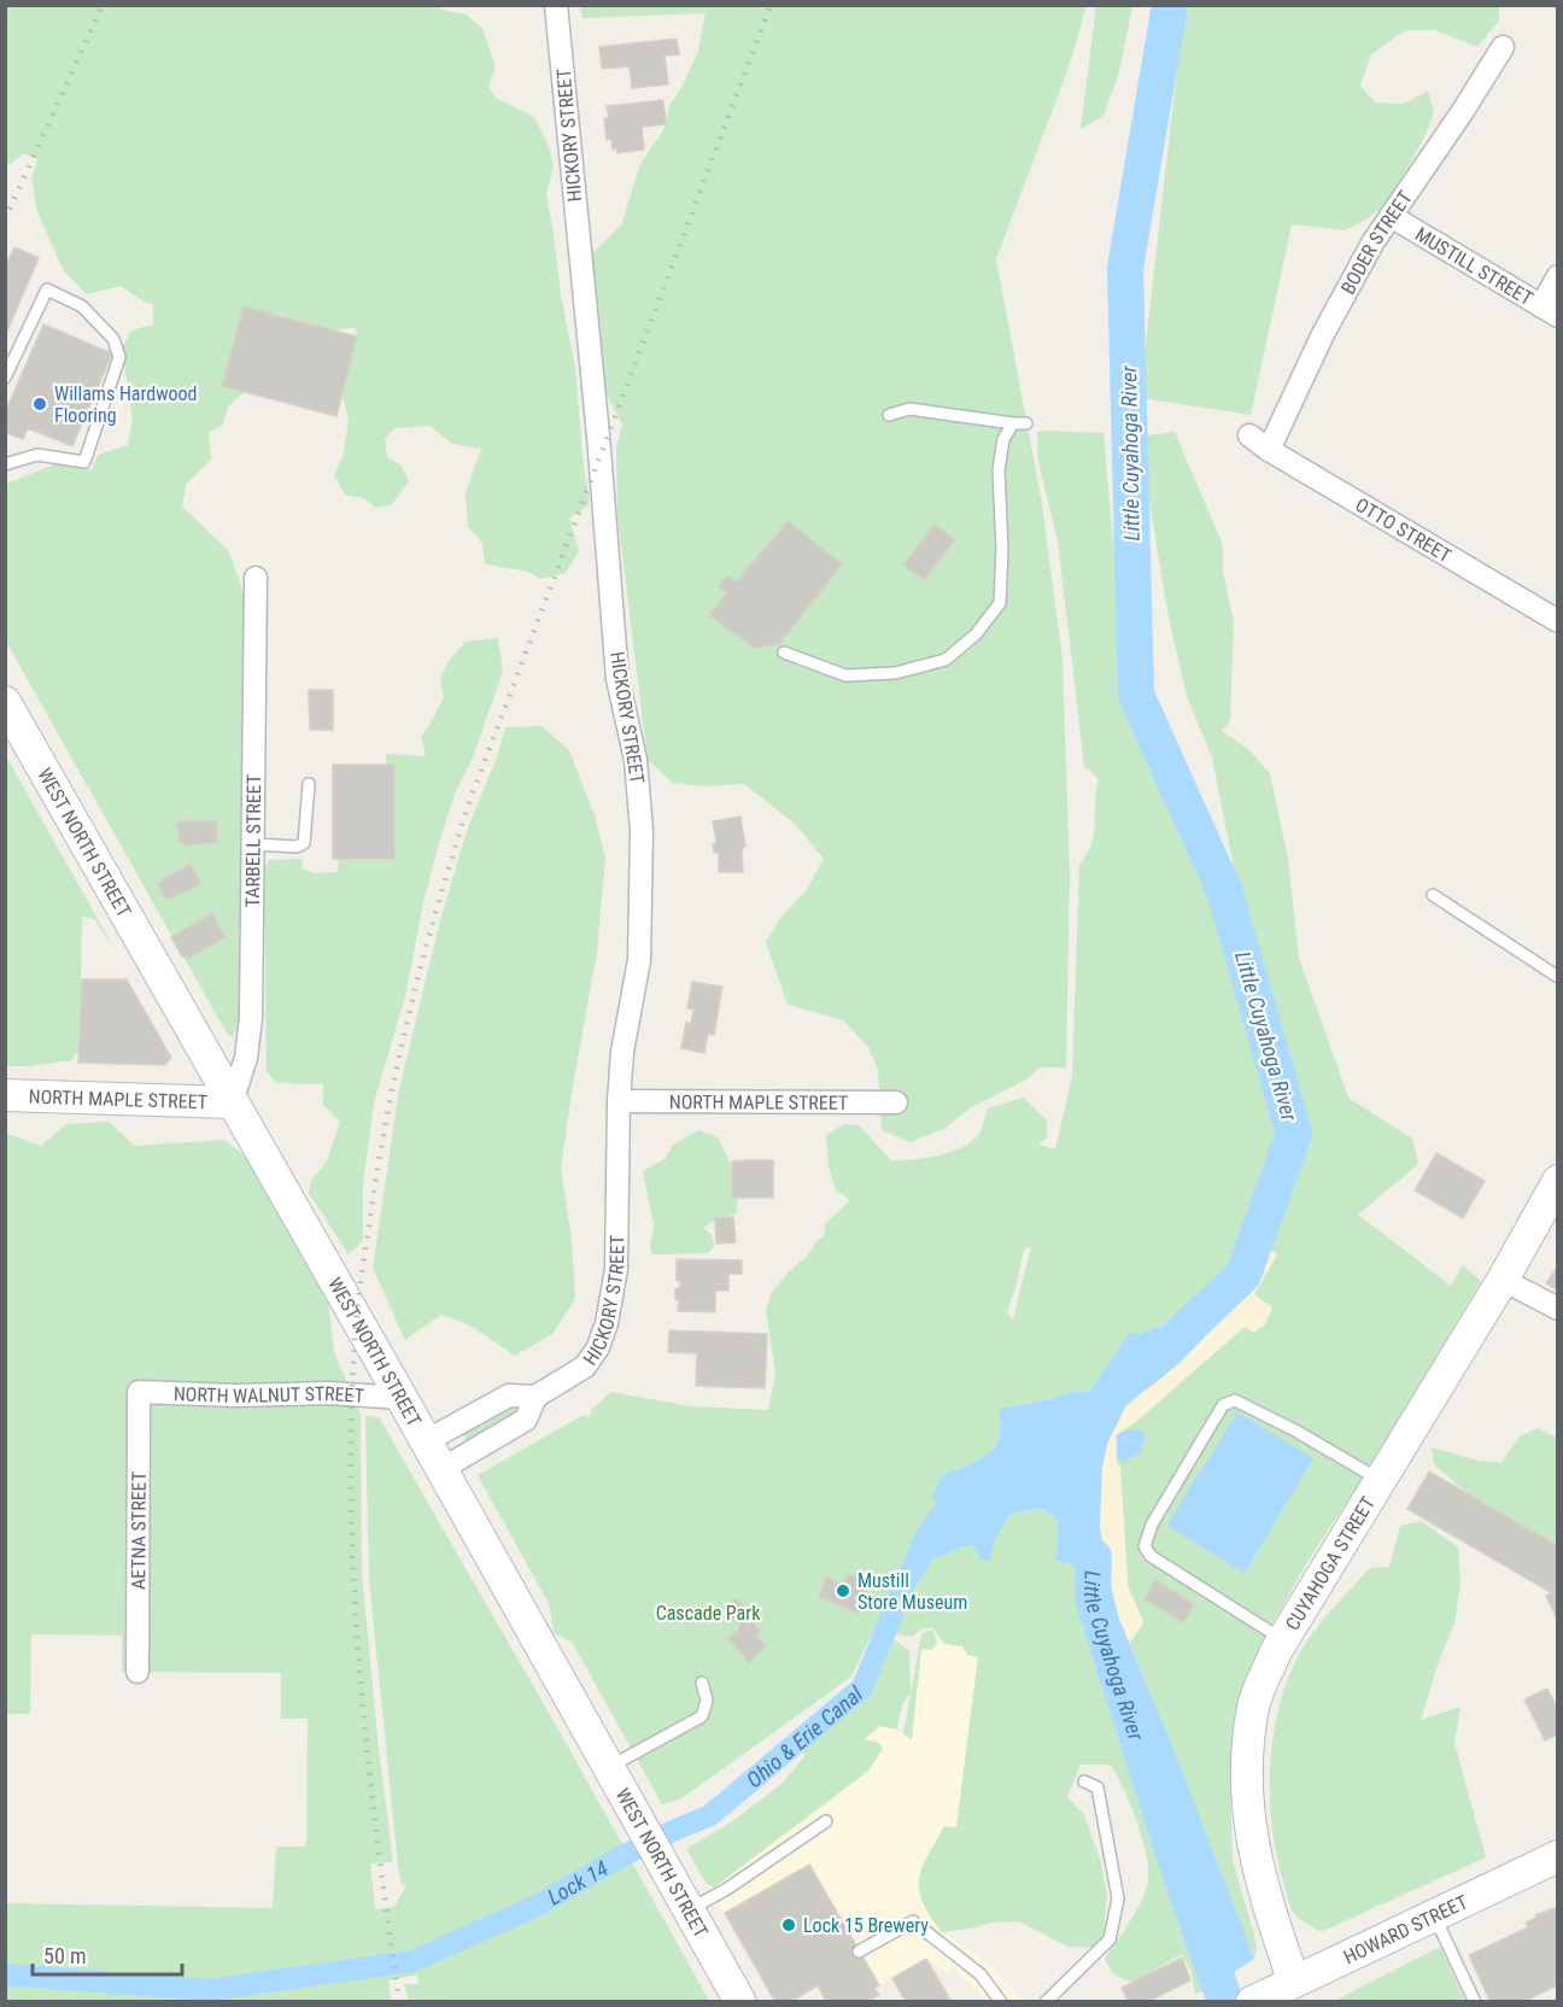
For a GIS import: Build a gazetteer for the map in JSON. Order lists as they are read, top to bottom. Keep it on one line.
{"streets":{"street":["HICKORY STREET","BODER STREET","MUSTILL STREET","OTTO STREET","TARBELL STREET","WEST NORTH STREET","NORTH MAPLE STREET","NORTH WALNUT STREET","AETNA STREET","CUYAHOGA STREET","HOWARD STREET"]},"crossings":[["HICKORY STREET","WEST NORTH STREET"],["HICKORY STREET","NORTH MAPLE STREET"],["BODER STREET","MUSTILL STREET"],["BODER STREET","OTTO STREET"],["TARBELL STREET","WEST NORTH STREET"],["TARBELL STREET","NORTH MAPLE STREET"],["WEST NORTH STREET","NORTH MAPLE STREET"],["WEST NORTH STREET","NORTH WALNUT STREET"],["NORTH WALNUT STREET","AETNA STREET"],["CUYAHOGA STREET","HOWARD STREET"]],"water":["Little Cuyahoga River","Ohio & Erie Canal","Lock 14"],"parks":["Cascade Park"],"places":["Willams Hardwood Flooring","Mustill Store Museum","Lock 15 Brewery"],"scale_bar":"50 m"}
